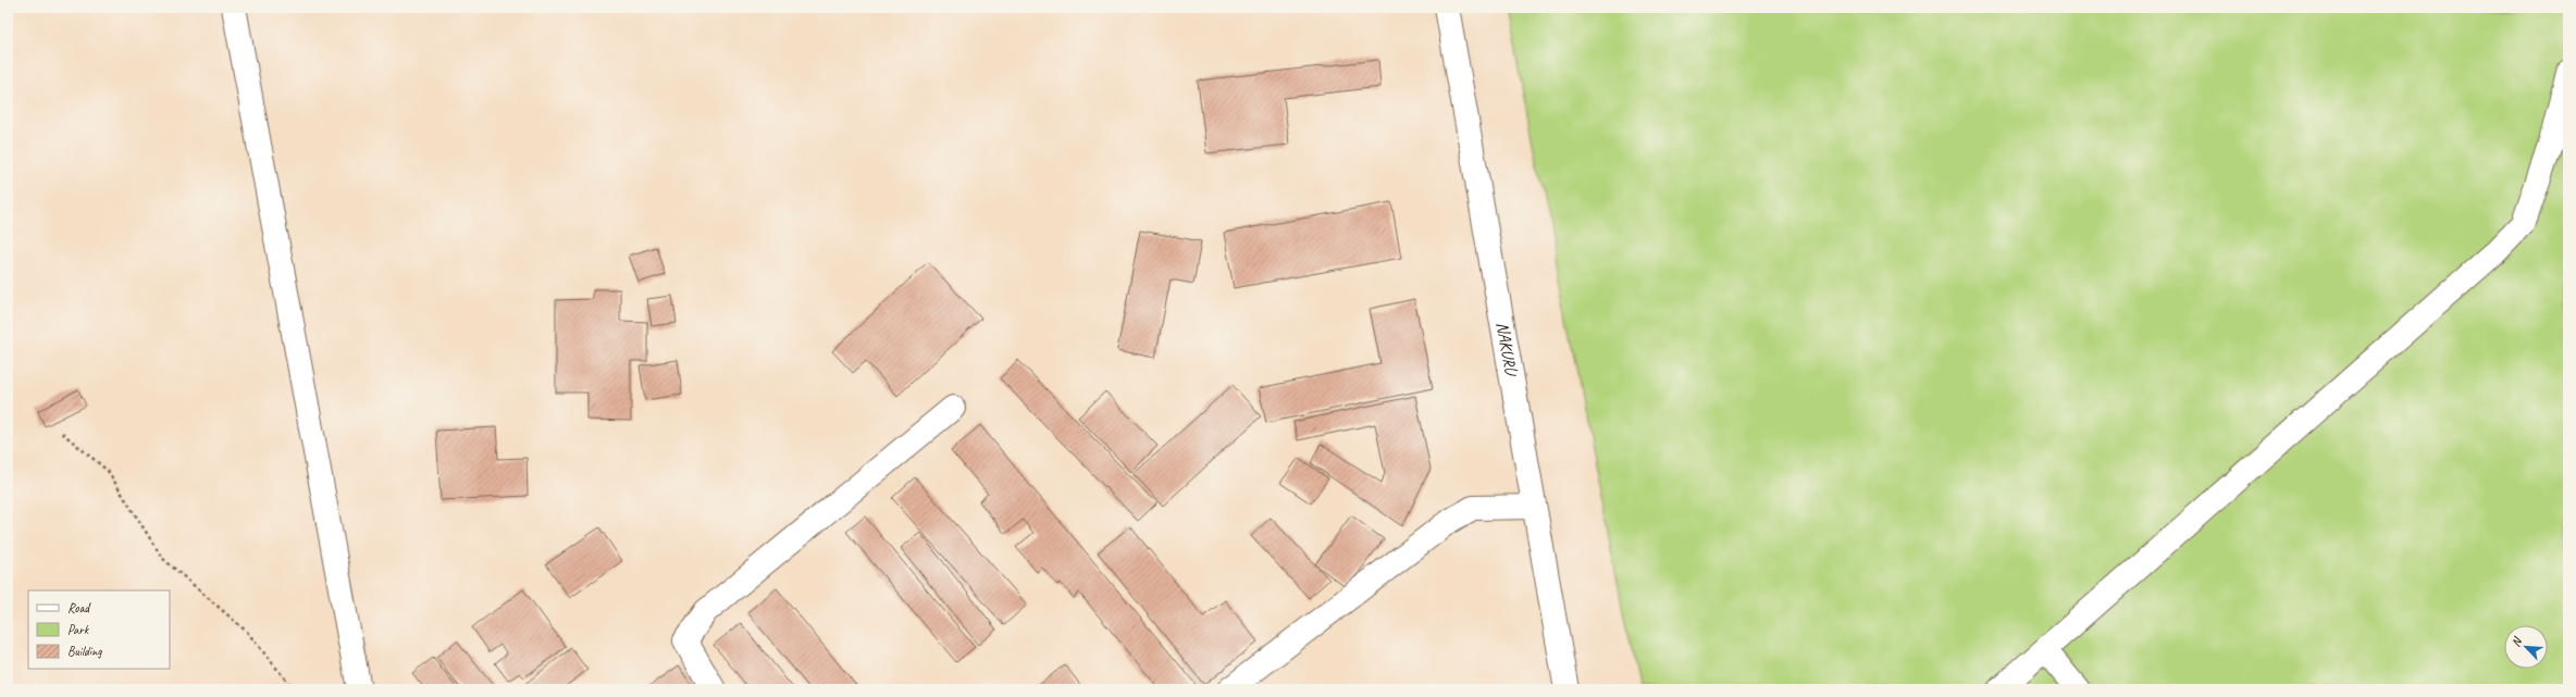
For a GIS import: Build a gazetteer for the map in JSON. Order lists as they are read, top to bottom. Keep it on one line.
{"streets":{"street":["NAKURU"]},"legend":["Road","Park","Building"],"north":"top left"}
